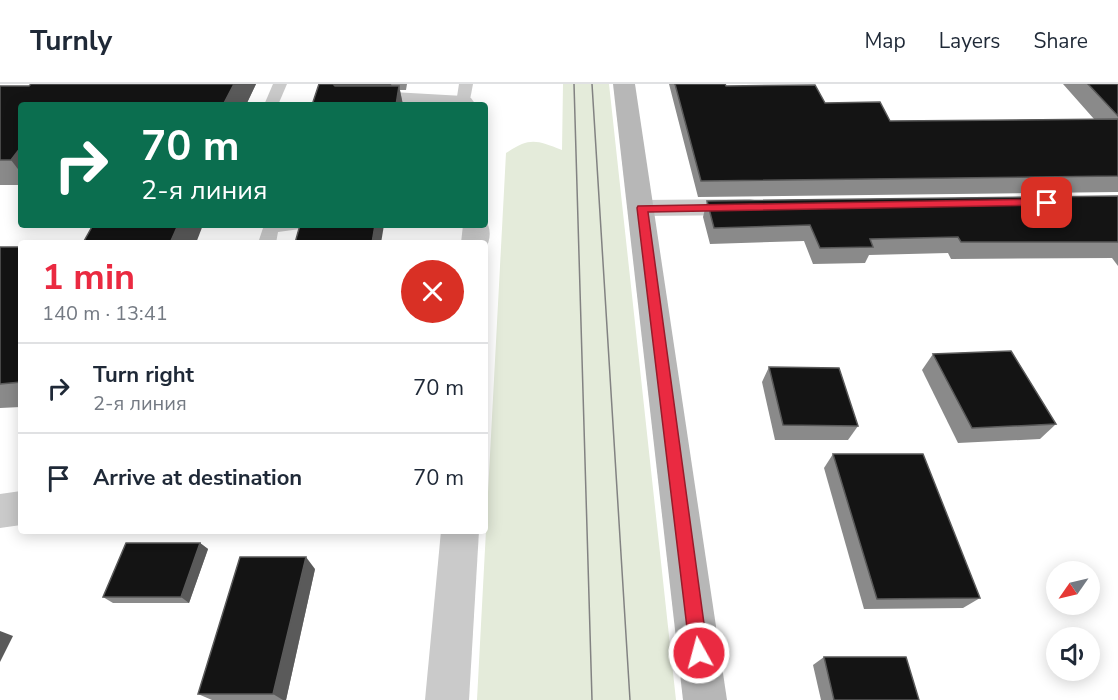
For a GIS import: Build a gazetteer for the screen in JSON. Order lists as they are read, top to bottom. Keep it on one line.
{"north":"bottom left","page":{"header":"Turnly","nav":["Map","Layers","Share"],"turn":["70 m","2-я линия"],"heading":["1 min","140 m · 13:41"],"list":[{"name":"Turn right","note":"2-я линия","value":"70 m"},{"name":"Arrive at destination","value":"70 m"}]}}
